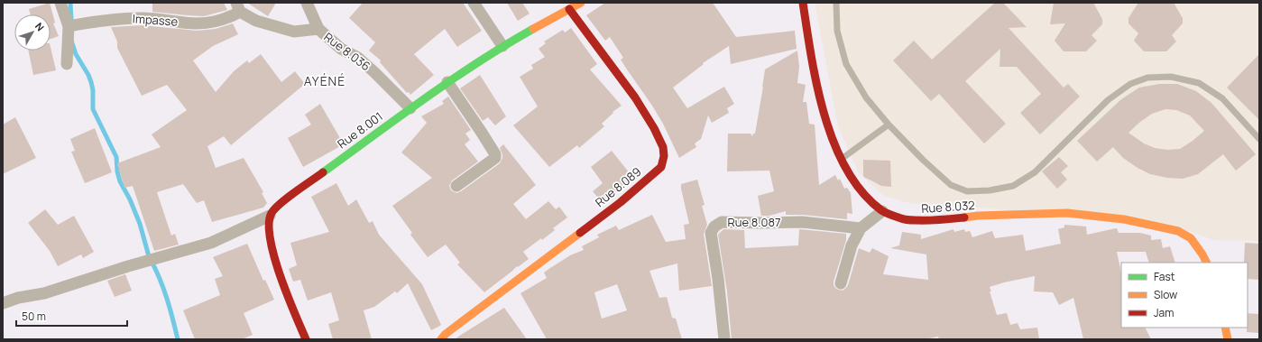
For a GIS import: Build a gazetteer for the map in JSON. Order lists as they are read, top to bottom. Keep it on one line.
{"streets":{"street":["Impasse","Rue 8.036","Rue 8.001","Rue 8.089","Rue 8.032","Rue 8.087"]},"crossings":[["Impasse","Rue 8.036"],["Rue 8.036","Rue 8.001"],["Rue 8.001","Rue 8.089"]],"districts":["AYÉNÉ"],"legend":["Fast","Slow","Jam"],"scale_bar":"50 m","north":"top right"}
